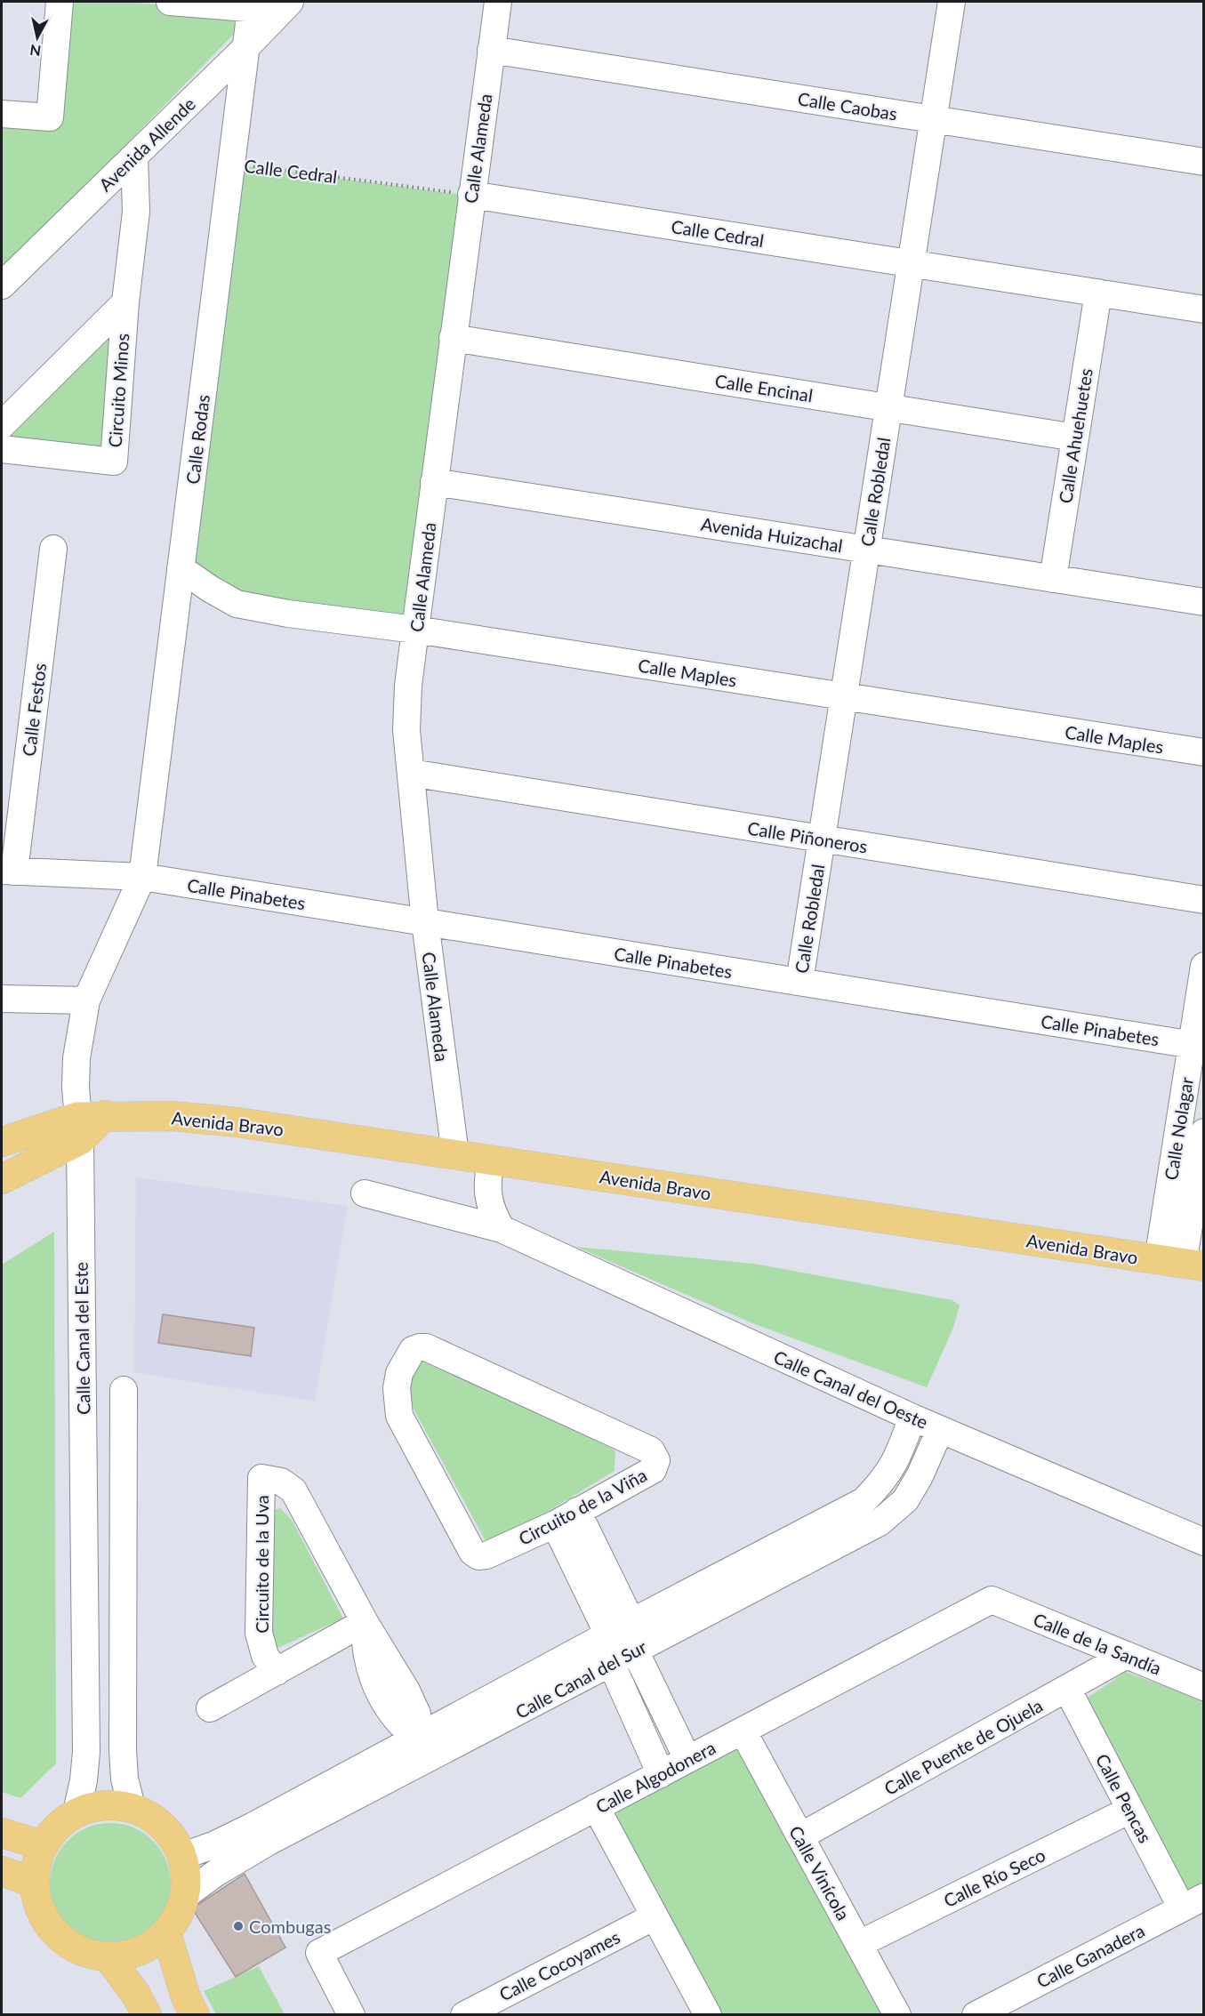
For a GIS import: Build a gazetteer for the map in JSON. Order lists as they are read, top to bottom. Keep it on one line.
{"streets":{"main road":["Avenida Bravo"],"street":["Calle Caobas","Avenida Allende","Calle Alameda","Calle Cedral","Calle Encinal","Circuito Minos","Calle Ahuehuetes","Calle Rodas","Calle Robledal","Avenida Huizachal","Calle Maples","Calle Festos","Calle Piñoneros","Calle Pinabetes","Calle Nolagar","Calle Canal del Este","Calle Canal del Oeste","Circuito de la Viña","Circuito de la Uva","Calle de la Sandía","Calle Canal del Sur","Calle Puente de Ojuela","Calle Algodonera","Calle Pencas","Calle Vinícola","Calle Río Seco","Calle Ganadera","Calle Cocoyames"]},"crossings":[["Calle Caobas","Calle Alameda"],["Calle Caobas","Calle Robledal"],["Avenida Allende","Circuito Minos"],["Avenida Allende","Calle Rodas"],["Calle Alameda","Calle Cedral"],["Calle Alameda","Calle Encinal"],["Calle Alameda","Avenida Huizachal"],["Calle Alameda","Calle Maples"],["Calle Alameda","Calle Piñoneros"],["Calle Alameda","Calle Pinabetes"],["Calle Alameda","Avenida Bravo"],["Calle Cedral","Calle Ahuehuetes"],["Calle Cedral","Calle Rodas"],["Calle Cedral","Calle Robledal"],["Calle Encinal","Calle Ahuehuetes"],["Calle Encinal","Calle Robledal"],["Calle Ahuehuetes","Avenida Huizachal"],["Calle Rodas","Calle Maples"],["Calle Rodas","Calle Pinabetes"],["Calle Rodas","Calle Canal del Este"],["Calle Robledal","Avenida Huizachal"],["Calle Robledal","Calle Maples"],["Calle Robledal","Calle Piñoneros"],["Calle Robledal","Calle Pinabetes"],["Calle Festos","Calle Pinabetes"],["Calle Pinabetes","Calle Nolagar"],["Calle Pinabetes","Calle Canal del Este"],["Avenida Bravo","Calle Nolagar"],["Avenida Bravo","Calle Canal del Este"],["Calle Canal del Este","Calle Canal del Sur"],["Calle Canal del Oeste","Calle Canal del Sur"],["Circuito de la Uva","Calle Canal del Sur"],["Calle de la Sandía","Calle Puente de Ojuela"],["Calle de la Sandía","Calle Algodonera"],["Calle Puente de Ojuela","Calle Pencas"],["Calle Puente de Ojuela","Calle Vinícola"],["Calle Algodonera","Calle Vinícola"],["Calle Pencas","Calle Río Seco"],["Calle Pencas","Calle Ganadera"],["Calle Vinícola","Calle Río Seco"]],"places":["Combugas"],"north":"bottom"}
